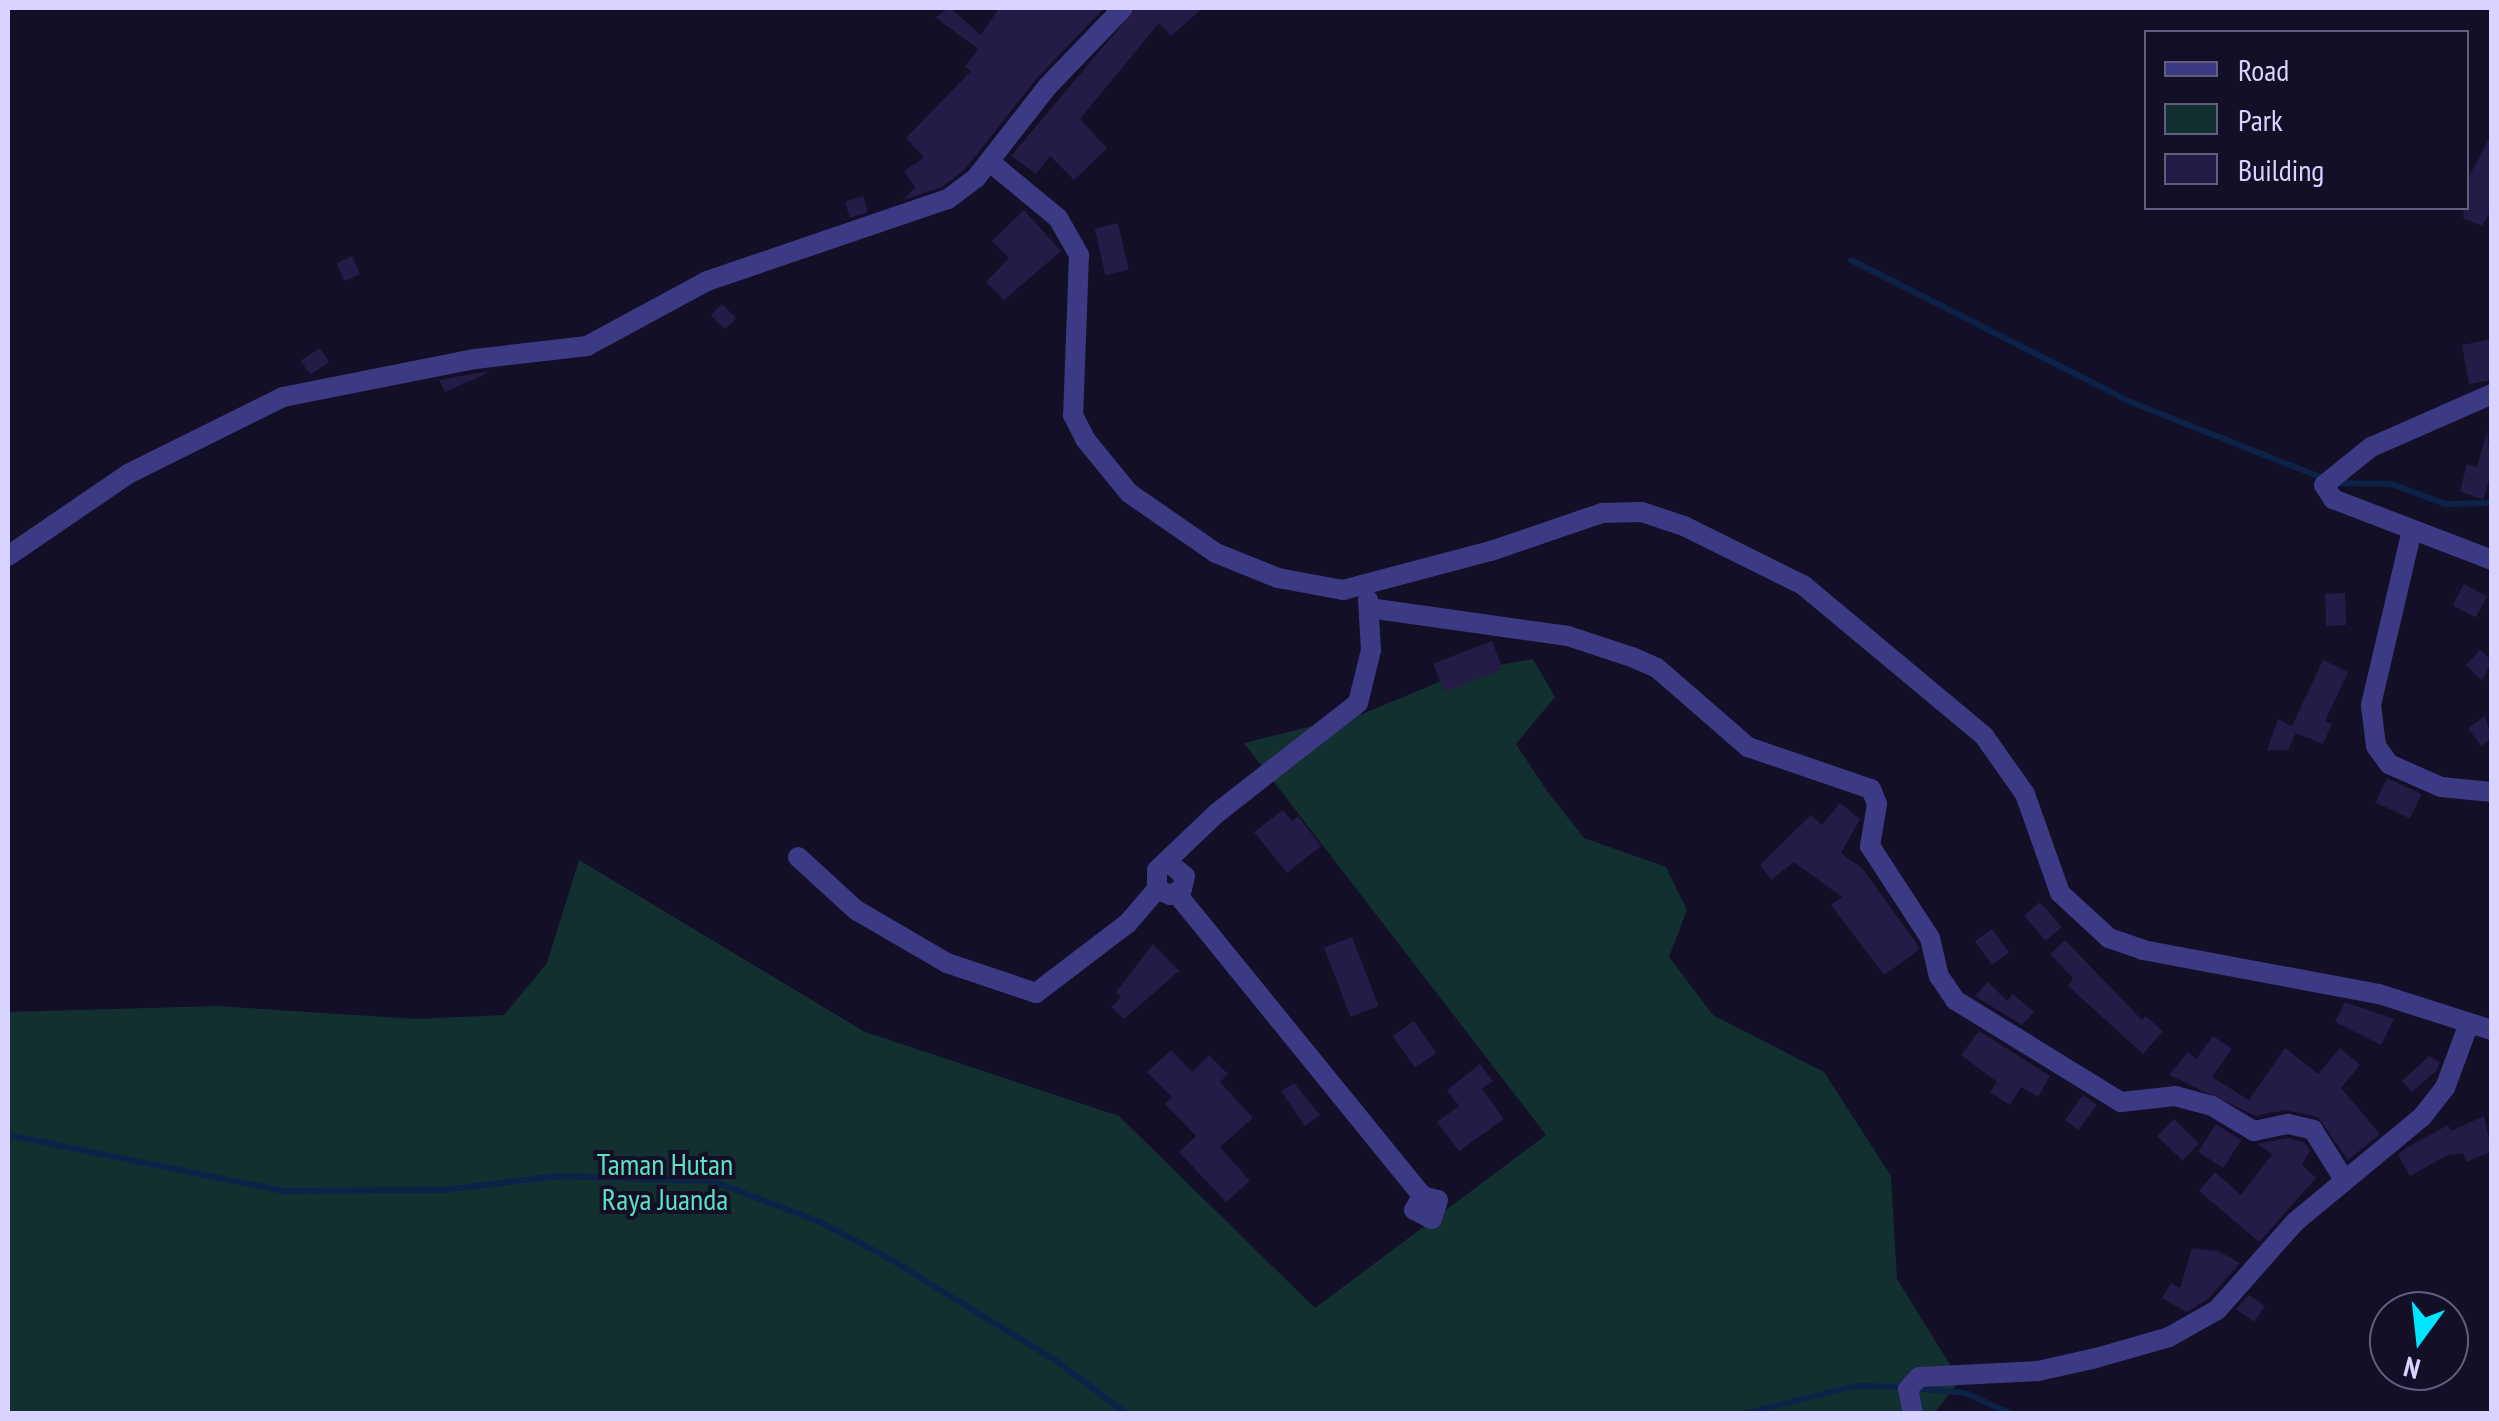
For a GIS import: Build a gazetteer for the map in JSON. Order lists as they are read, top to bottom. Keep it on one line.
{"parks":["Taman Hutan Raya Juanda"],"legend":["Road","Park","Building"],"north":"bottom"}
